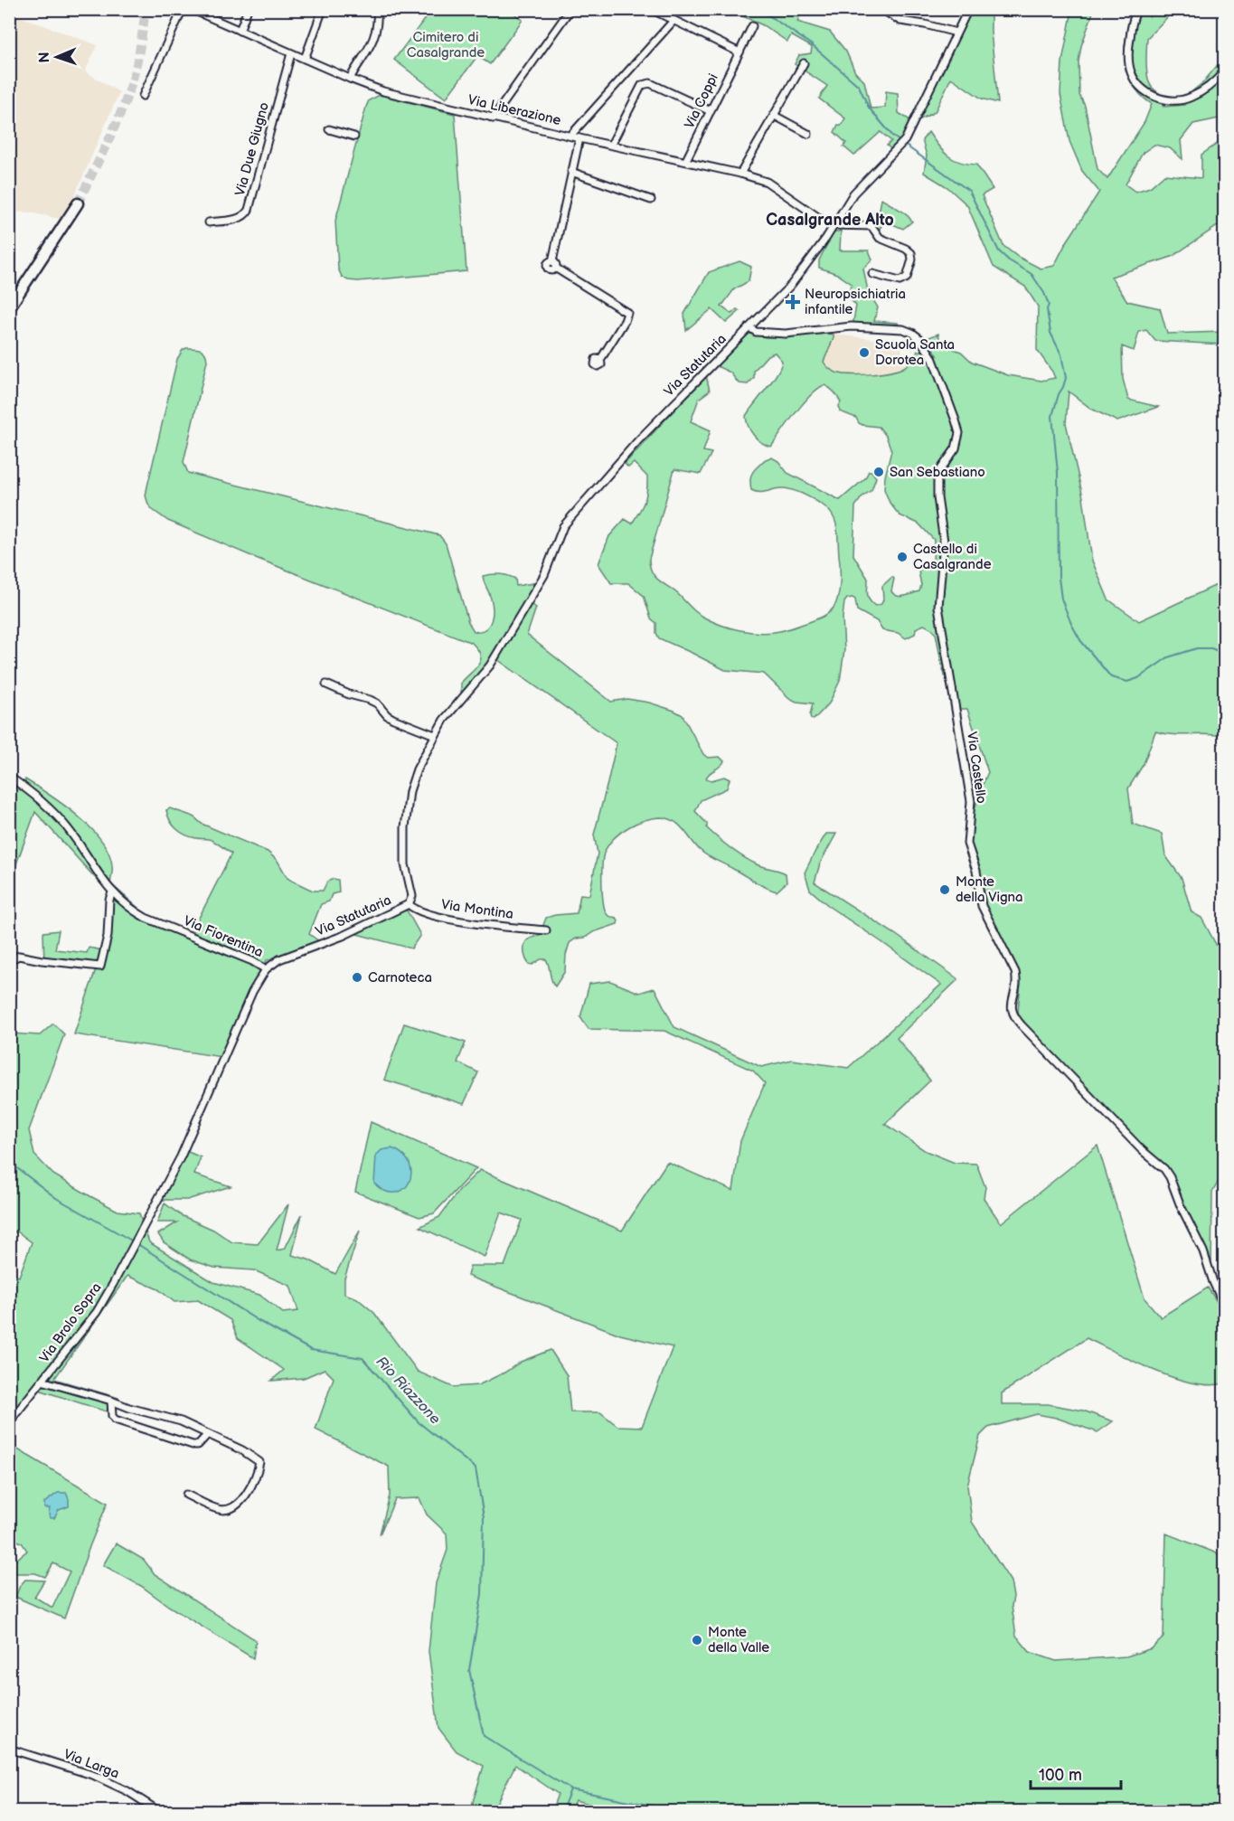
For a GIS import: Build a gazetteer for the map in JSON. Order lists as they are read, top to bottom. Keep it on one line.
{"streets":{"street":["Via Coppi","Via Liberazione","Via Due Giugno","Via Statutaria","Via Castello","Via Montina","Via Fiorentina","Via Brolo Sopra","Via Larga"]},"crossings":[["Via Coppi","Via Liberazione"],["Via Liberazione","Via Due Giugno"],["Via Liberazione","Via Statutaria"],["Via Statutaria","Via Castello"],["Via Statutaria","Via Montina"],["Via Statutaria","Via Fiorentina"],["Via Fiorentina","Via Brolo Sopra"]],"districts":["Casalgrande Alto"],"water":["Rio Riazzone"],"parks":["Cimitero di Casalgrande"],"places":{"health":["Neuropsichiatria infantile"],"other":["Scuola Santa Dorotea","San Sebastiano","Castello di Casalgrande","Monte della Vigna","Carnoteca","Monte della Valle"]},"scale_bar":"100 m","north":"left"}
